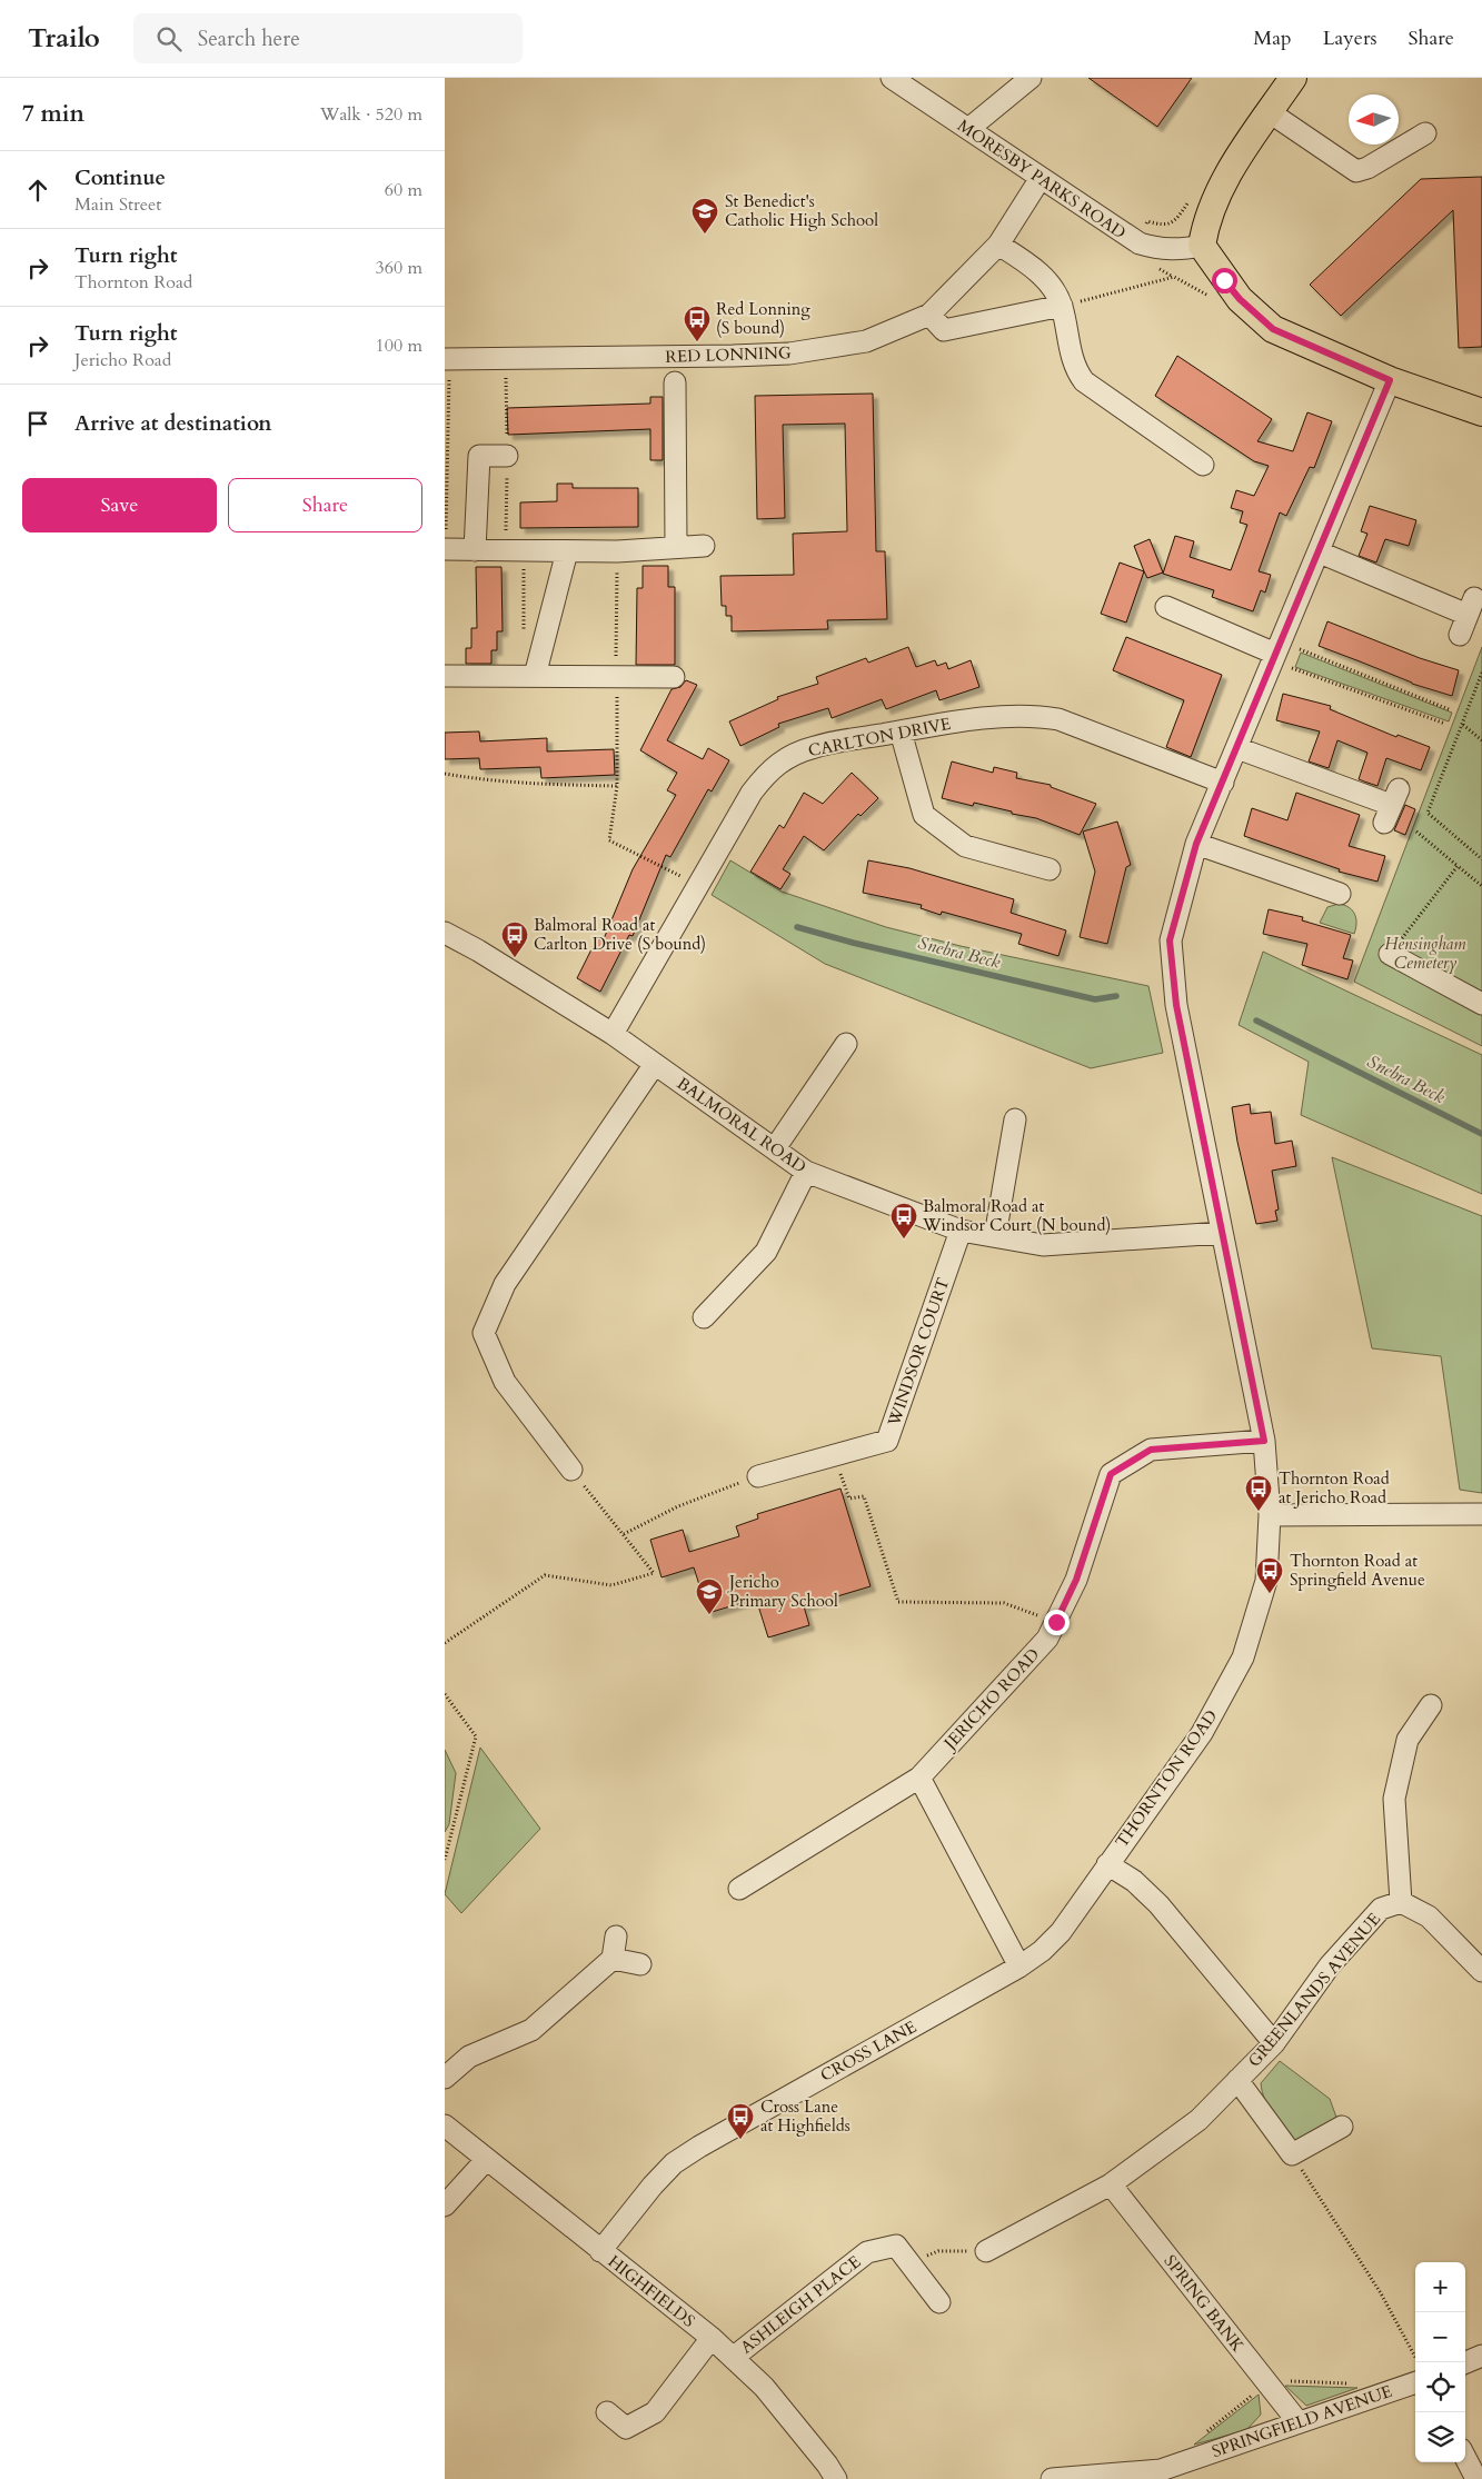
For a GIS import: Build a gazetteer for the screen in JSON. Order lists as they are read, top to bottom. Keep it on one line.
{"streets":{"street":["MORESBY PARKS ROAD","RED LONNING","CARLTON DRIVE","BALMORAL ROAD","WINDSOR COURT","JERICHO ROAD","THORNTON ROAD","GREENLANDS AVENUE","CROSS LANE","HIGHFIELDS","SPRING BANK","ASHLEIGH PLACE","SPRINGFIELD AVENUE"]},"crossings":[["MORESBY PARKS ROAD","RED LONNING"],["CARLTON DRIVE","BALMORAL ROAD"],["CARLTON DRIVE","THORNTON ROAD"],["BALMORAL ROAD","WINDSOR COURT"],["BALMORAL ROAD","THORNTON ROAD"],["JERICHO ROAD","THORNTON ROAD"],["THORNTON ROAD","CROSS LANE"],["GREENLANDS AVENUE","SPRING BANK"],["CROSS LANE","HIGHFIELDS"],["HIGHFIELDS","ASHLEIGH PLACE"],["SPRING BANK","SPRINGFIELD AVENUE"]],"water":["Snebra Beck"],"parks":["Hensingham Cemetery"],"places":{"school or university":["St Benedict's Catholic High School","Jericho Primary School"],"bus stop":["Red Lonning (S bound)","Balmoral Road at Carlton Drive (S bound)","Balmoral Road at Windsor Court (N bound)","Thornton Road at Jericho Road","Thornton Road at Springfield Avenue","Cross Lane at Highfields"]},"north":"left","page":{"header":"Trailo","search":"Search here","nav":["Map","Layers","Share"],"heading":["7 min","Walk · 520 m"],"list":[["Continue","Main Street","60 m"],["Turn right","Thornton Road","360 m"],["Turn right","Jericho Road","100 m"],"Arrive at destination"],"buttons":["Save","Share"],"map_buttons":["+","−"]}}
